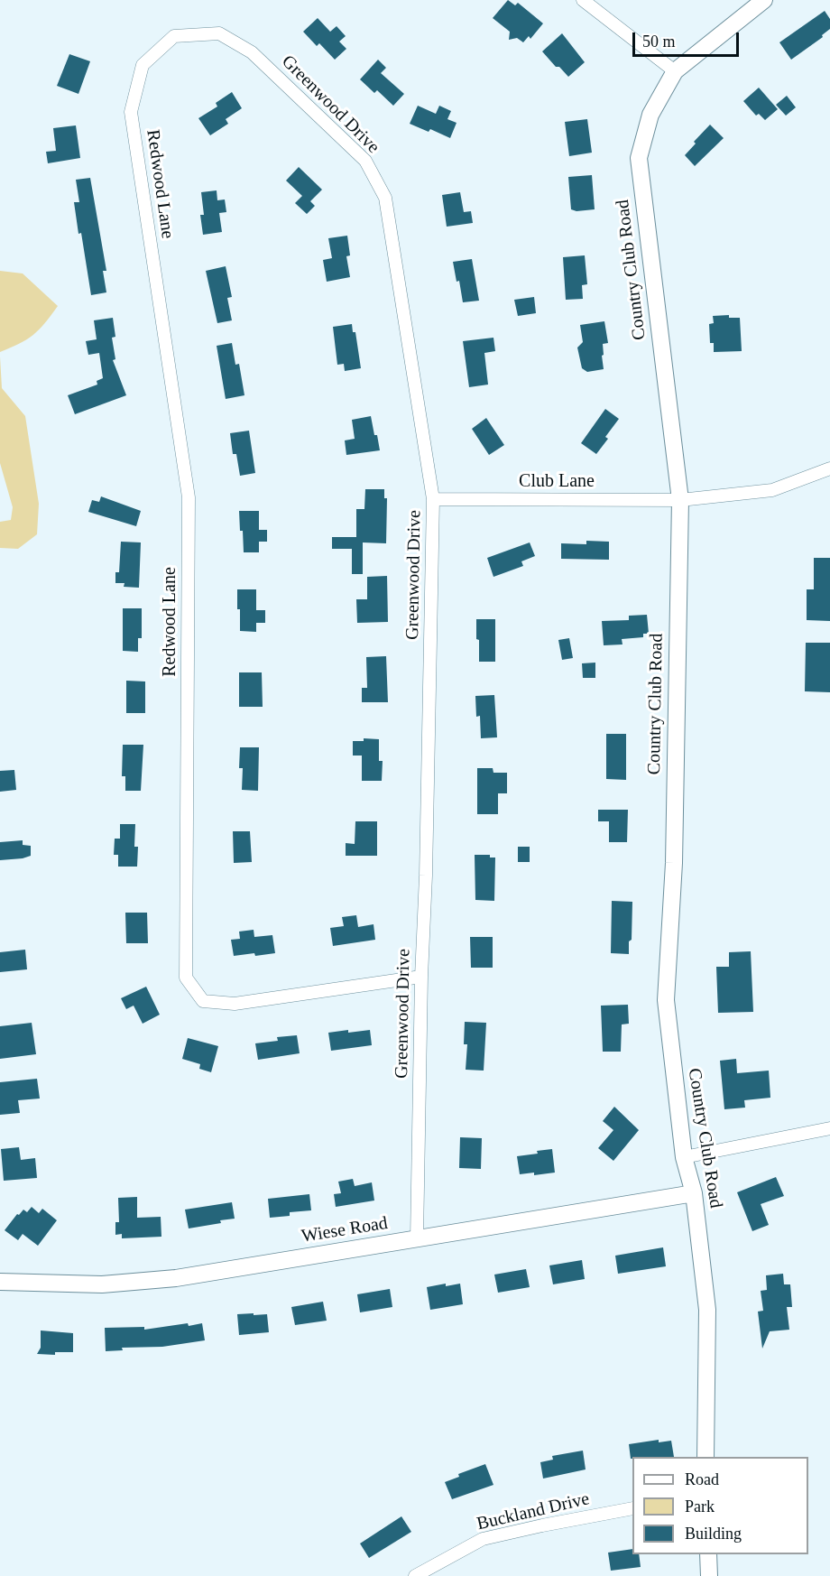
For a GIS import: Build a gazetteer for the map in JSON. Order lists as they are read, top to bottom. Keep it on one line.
{"streets":{"street":["Greenwood Drive","Redwood Lane","Country Club Road","Club Lane","Wiese Road","Buckland Drive"]},"crossings":[["Greenwood Drive","Redwood Lane"],["Greenwood Drive","Club Lane"],["Greenwood Drive","Wiese Road"],["Country Club Road","Club Lane"],["Country Club Road","Wiese Road"]],"legend":["Road","Park","Building"],"scale_bar":"50 m"}
